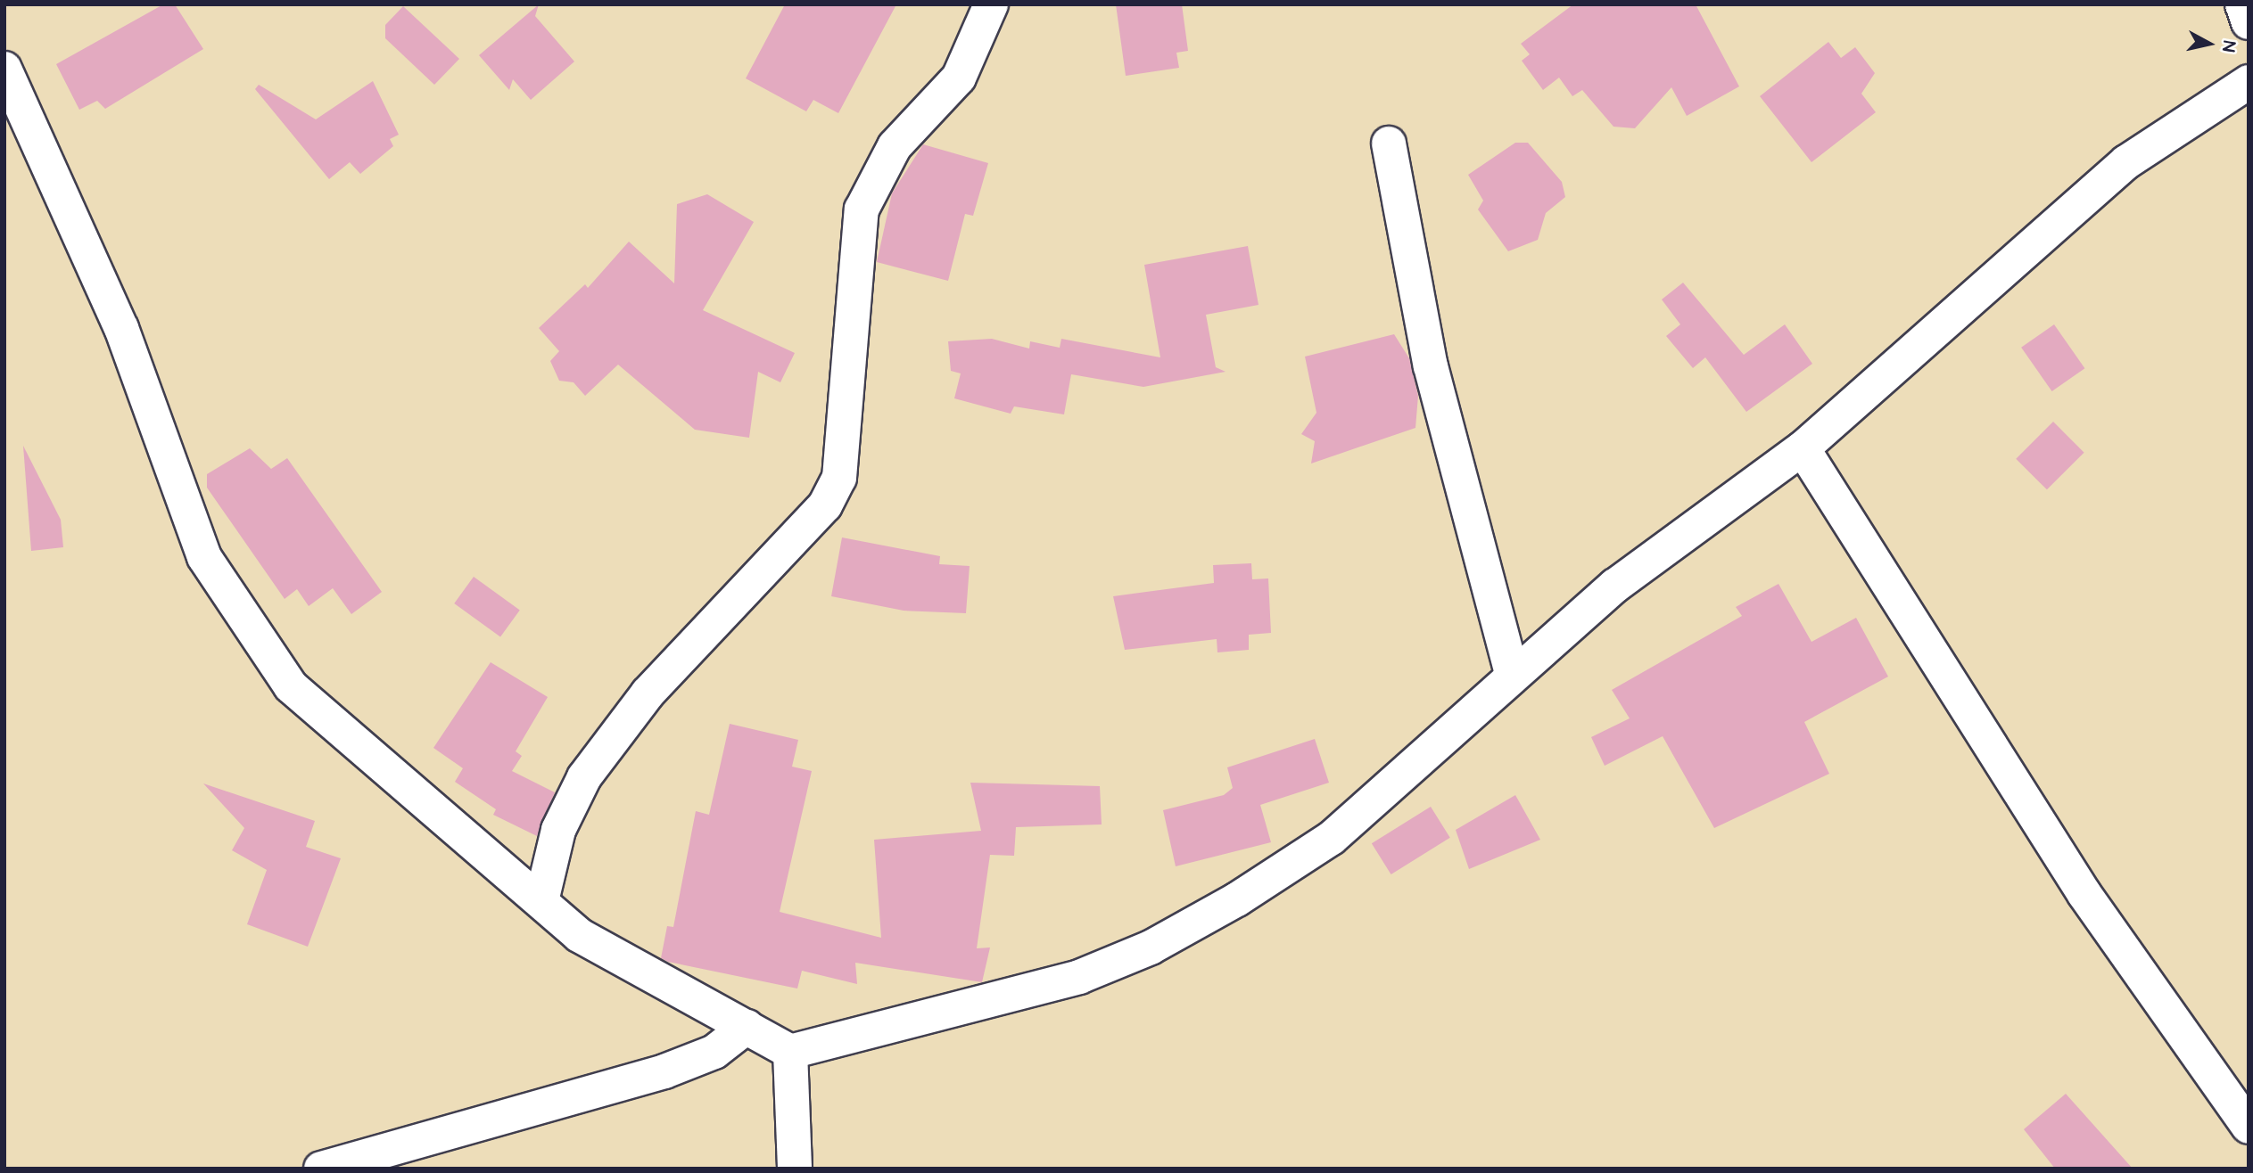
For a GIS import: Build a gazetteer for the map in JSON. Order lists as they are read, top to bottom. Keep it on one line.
{"north":"right"}
